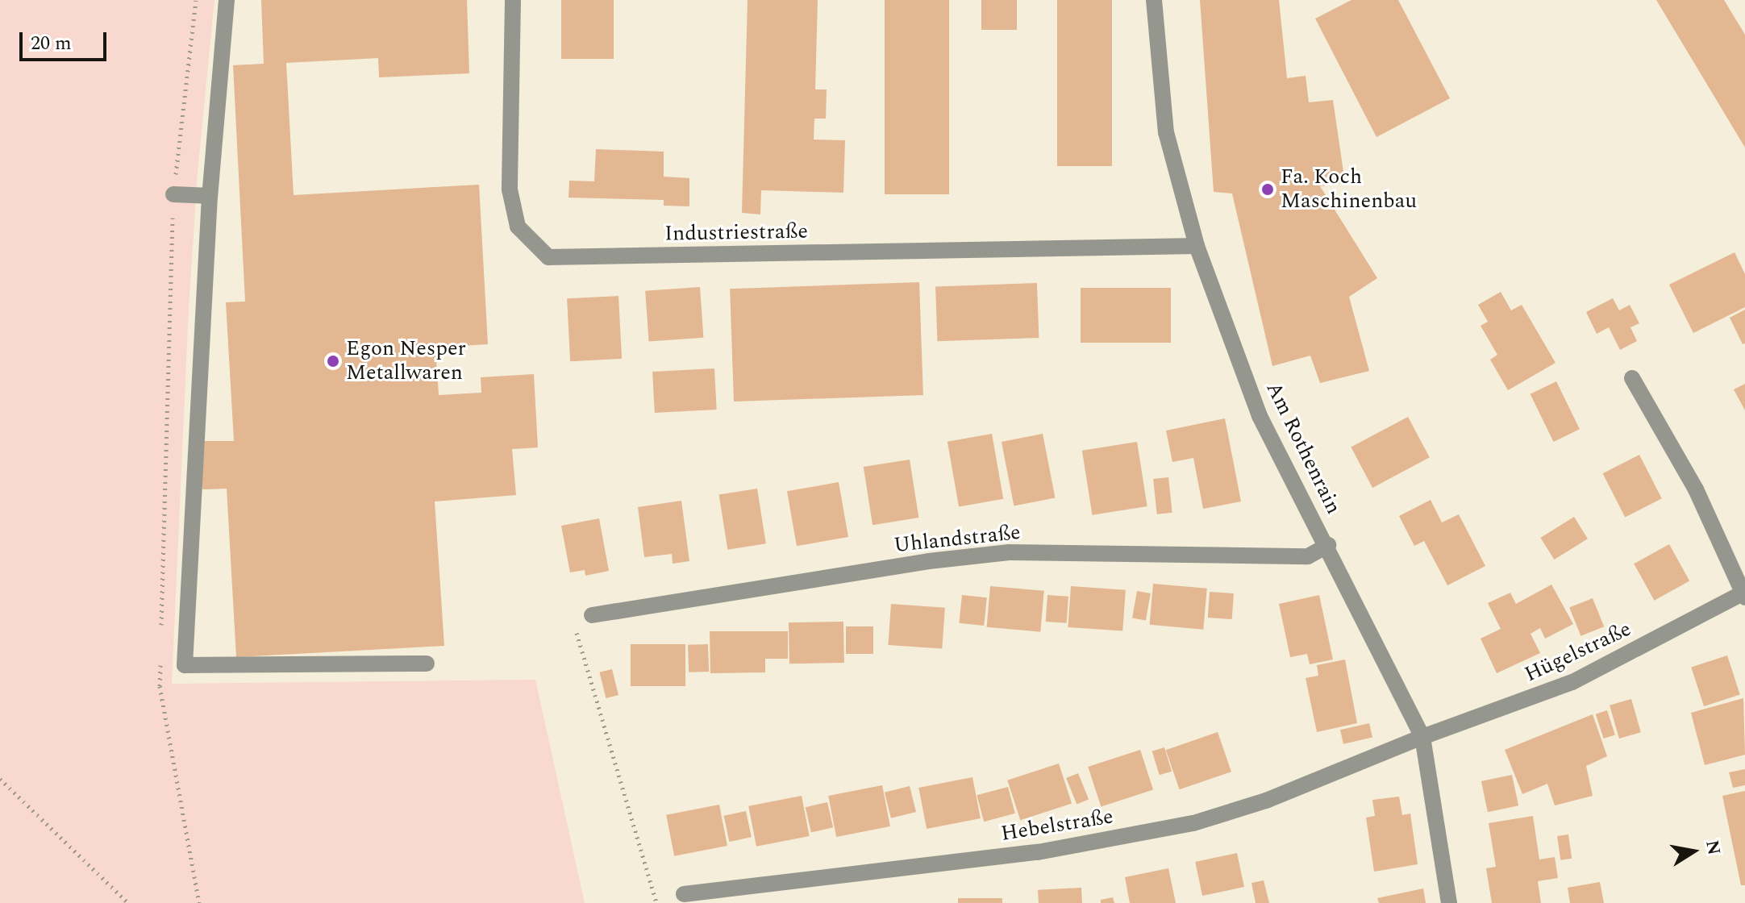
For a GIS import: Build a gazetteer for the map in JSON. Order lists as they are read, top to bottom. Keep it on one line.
{"streets":{"street":["Industriestraße","Am Rothenrain","Uhlandstraße","Hügelstraße","Hebelstraße"]},"crossings":[["Industriestraße","Am Rothenrain"],["Am Rothenrain","Uhlandstraße"],["Am Rothenrain","Hügelstraße"],["Am Rothenrain","Hebelstraße"],["Hügelstraße","Hebelstraße"]],"places":["Fa. Koch Maschinenbau","Egon Nesper Metallwaren"],"scale_bar":"20 m","north":"right"}
